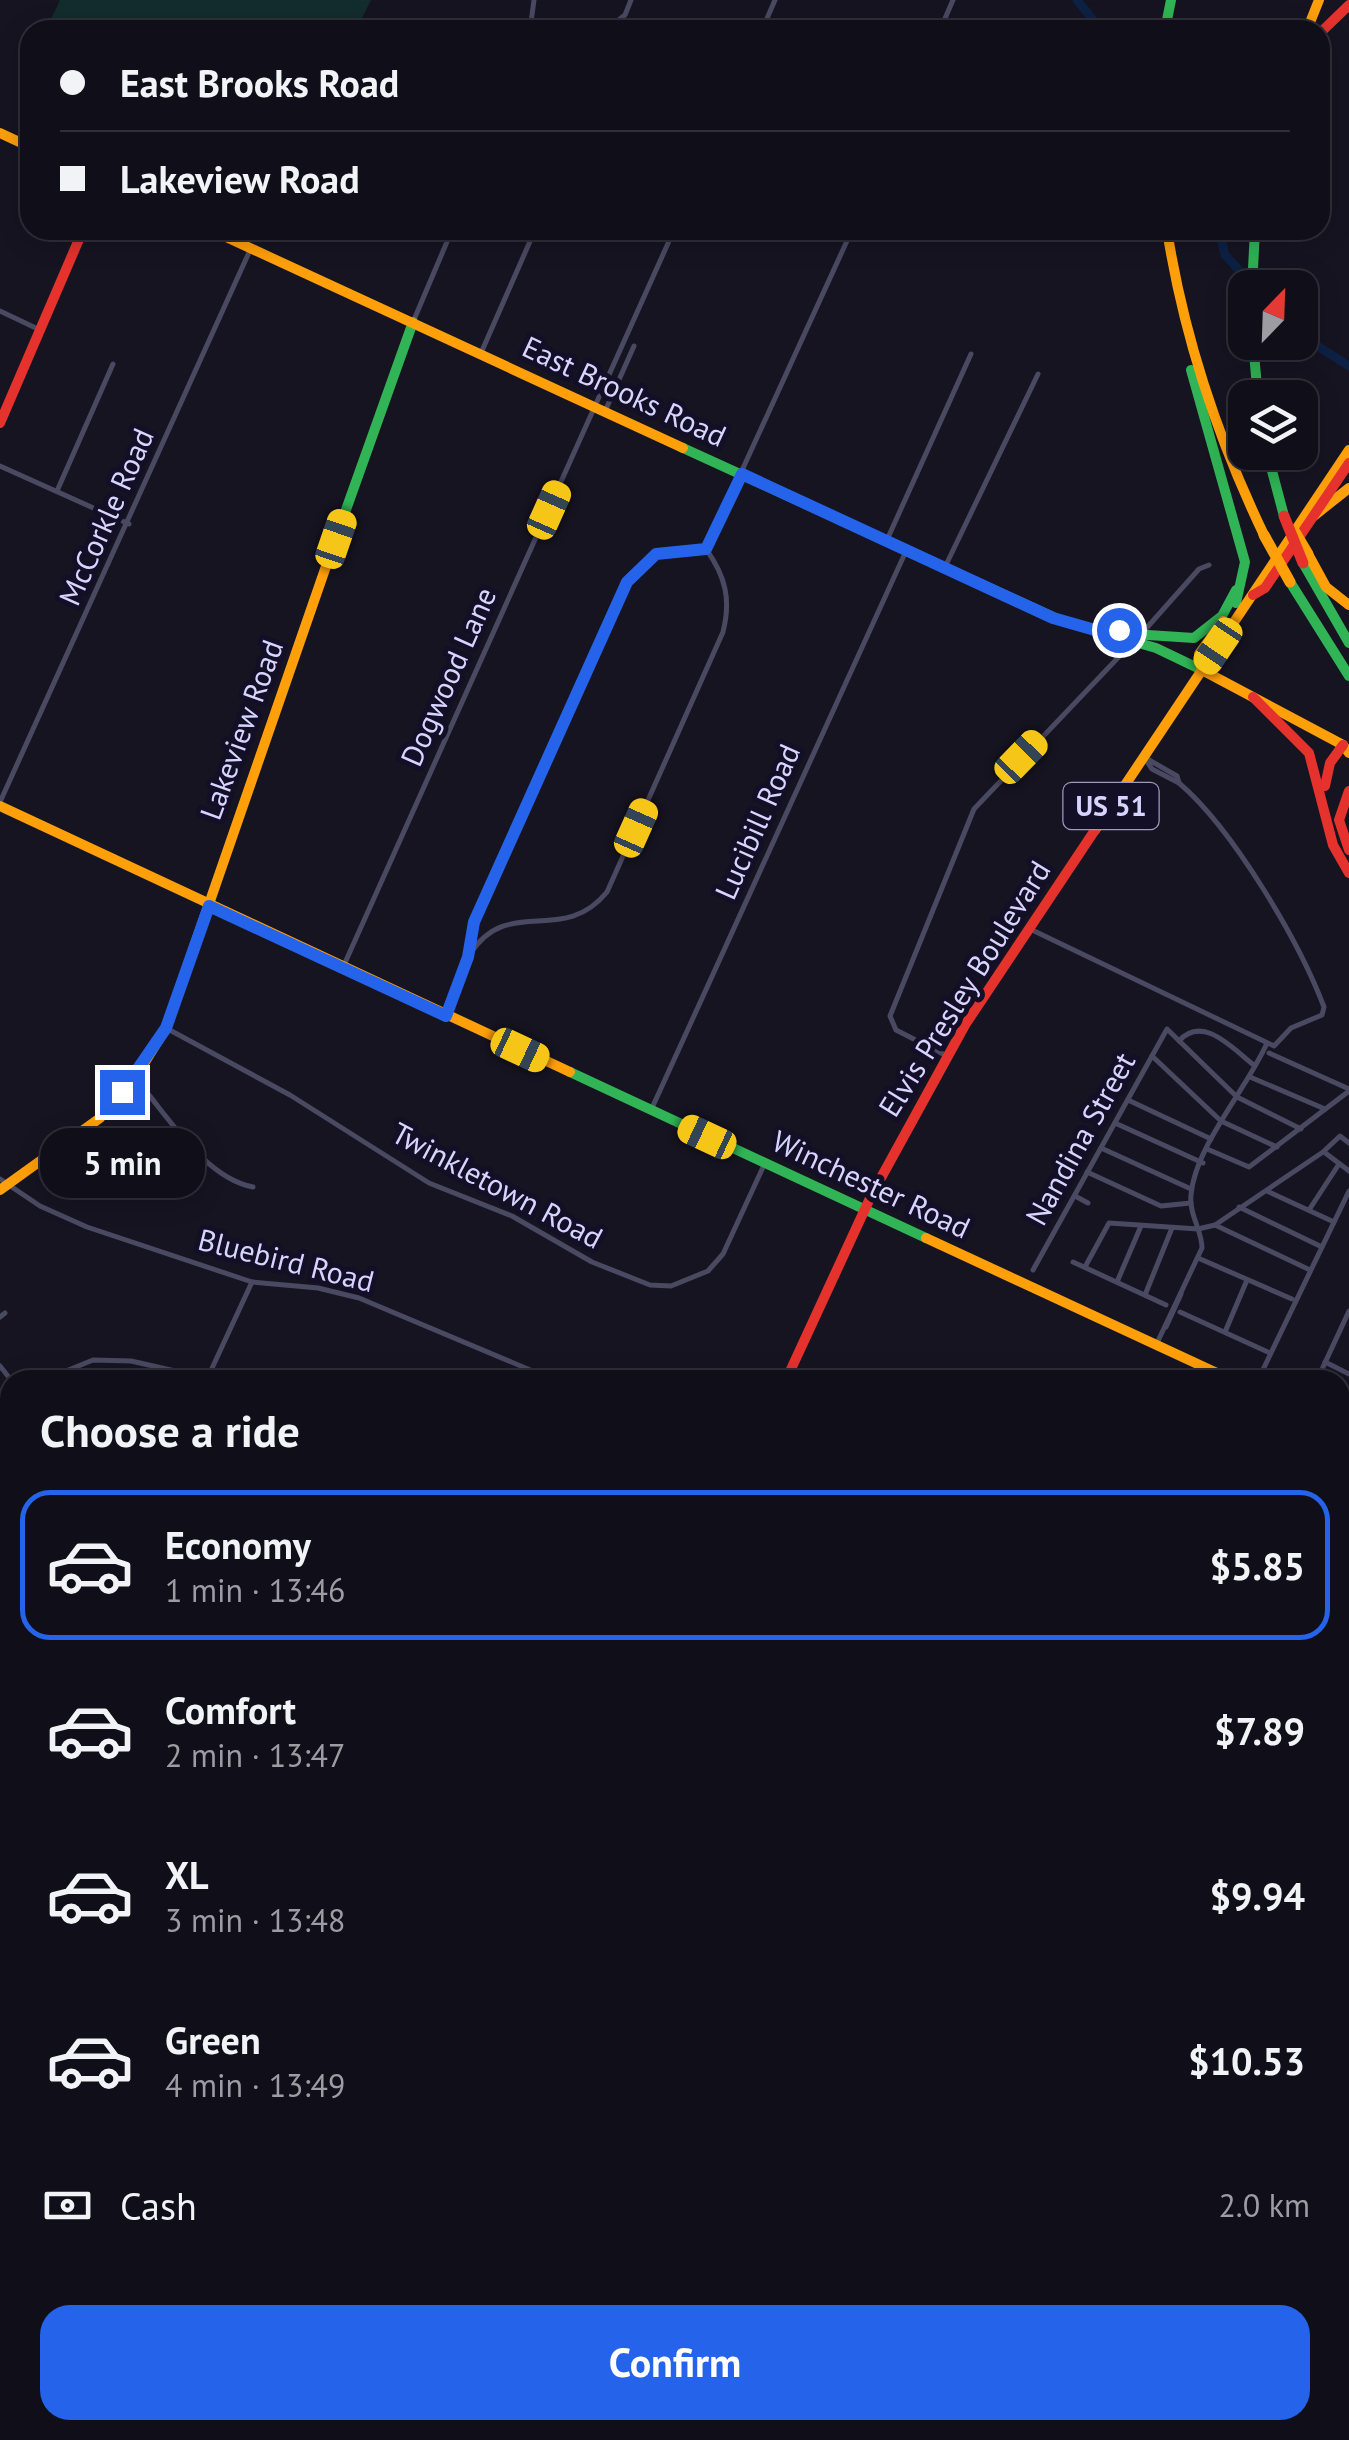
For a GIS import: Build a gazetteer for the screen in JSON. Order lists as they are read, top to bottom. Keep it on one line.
{"streets":{"main road":["East Brooks Road","Lakeview Road","US 51","Elvis Presley Boulevard","Winchester Road"],"street":["McCorkle Road","Dogwood Lane","Lucibill Road","Nandina Street","Twinkletown Road","Bluebird Road"]},"crossings":[["East Brooks Road","McCorkle Road"],["East Brooks Road","Dogwood Lane"],["East Brooks Road","Lakeview Road"],["East Brooks Road","Lucibill Road"],["McCorkle Road","Winchester Road"],["Dogwood Lane","Winchester Road"],["Lakeview Road","Winchester Road"],["Lakeview Road","Twinkletown Road"],["Lakeview Road","Bluebird Road"],["Lucibill Road","Winchester Road"],["Elvis Presley Boulevard","Winchester Road"],["Winchester Road","Twinkletown Road"]],"north":"top right","page":{"banner":["East Brooks Road","Lakeview Road"],"bubble":"5 min","heading":"Choose a ride","list":[{"name":"Economy","note":"1 min · 13:46","value":"$5.85"},{"name":"Comfort","note":"2 min · 13:47","value":"$7.89"},{"name":"XL","note":"3 min · 13:48","value":"$9.94"},{"name":"Green","note":"4 min · 13:49","value":"$10.53"}],"pay":["Cash","2.0 km"],"buttons":"Confirm"}}
